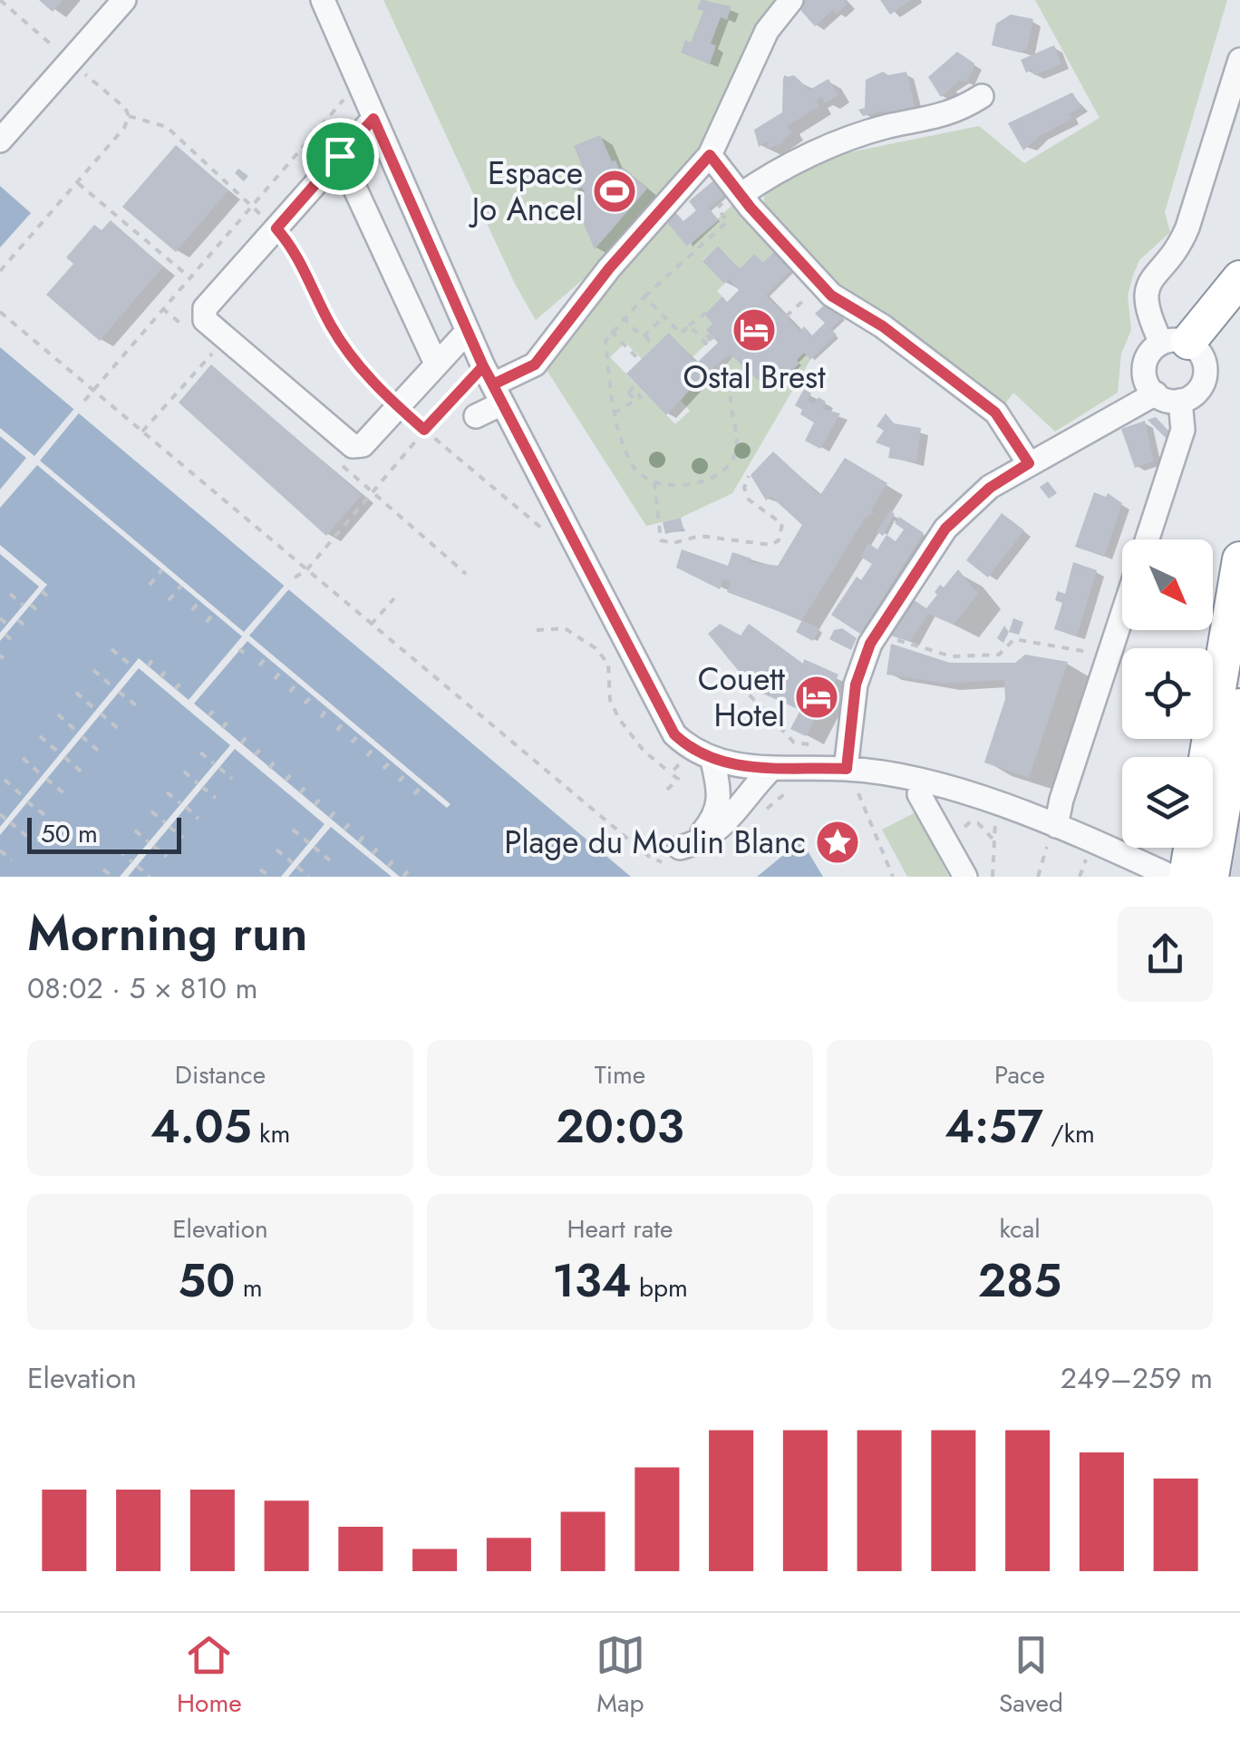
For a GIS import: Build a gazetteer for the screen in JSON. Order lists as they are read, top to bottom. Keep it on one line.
{"places":{"sports":["Espace Jo Ancel"],"hotel":["Ostal Brest","Couett Hotel"],"place":["Plage du Moulin Blanc"]},"scale_bar":"50 m","north":"bottom right","page":{"scale":"50 m","heading":["Morning run","08:02 · 5 × 810 m"],"stats":[["Distance","4.05 km"],["Time","20:03"],["Pace","4:57 /km"],["Elevation","50 m"],["Heart rate","134 bpm"],["kcal","285"]],"chart":["Elevation","249–259 m"],"tabs":["Home","Map","Saved"]}}
